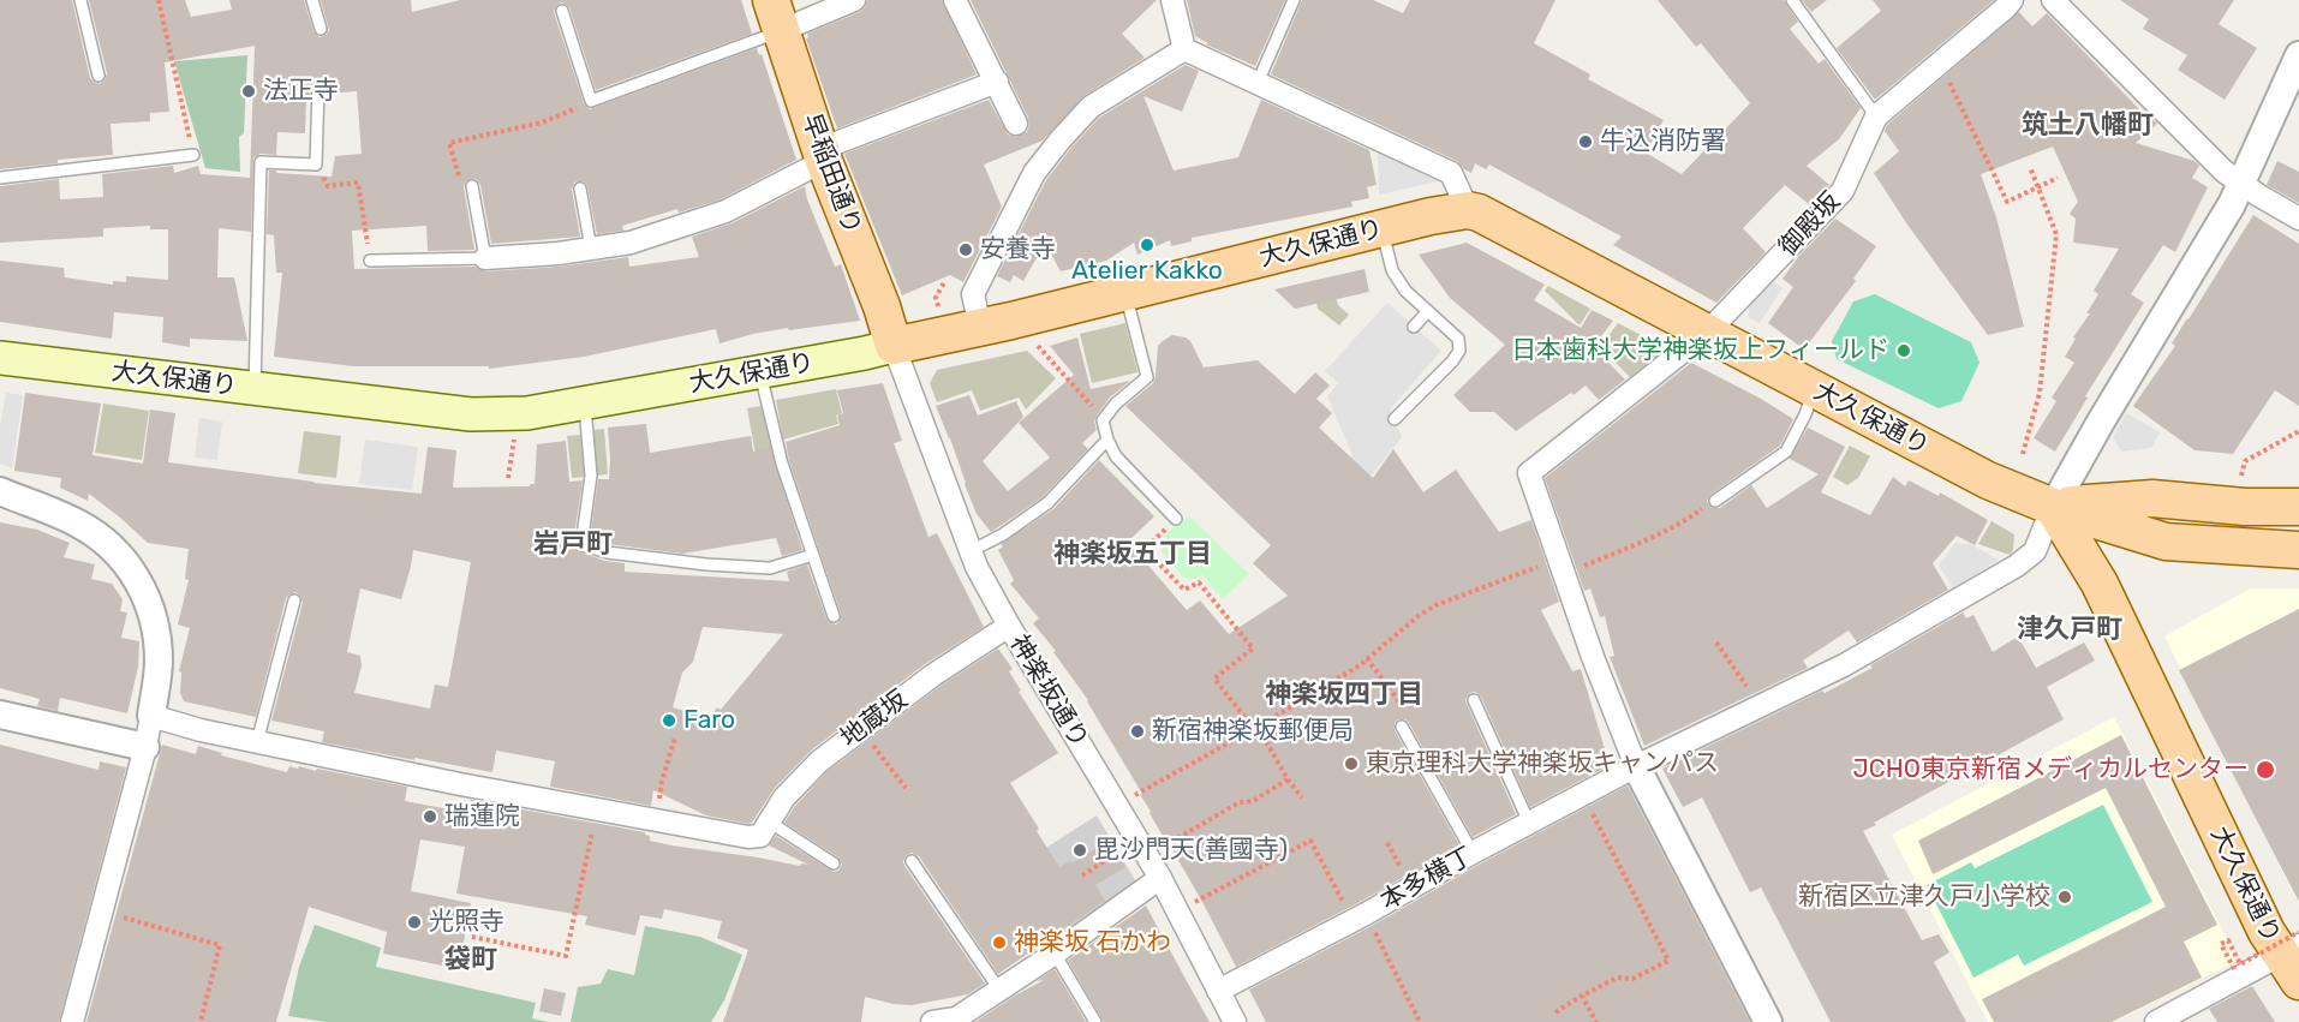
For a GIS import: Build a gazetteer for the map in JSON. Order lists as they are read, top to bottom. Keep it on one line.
{"streets":{"main road":["早稲田通り","大久保通り"],"street":["御殿坂","神楽坂通り","地蔵坂","本多横丁"]},"crossings":[["早稲田通り","大久保通り"],["早稲田通り","神楽坂通り"],["御殿坂","大久保通り"],["大久保通り","神楽坂通り"],["大久保通り","本多横丁"],["神楽坂通り","地蔵坂"],["神楽坂通り","本多横丁"]],"districts":["筑土八幡町","岩戸町","神楽坂五丁目","津久戸町","神楽坂四丁目","袋町"],"places":["法正寺","牛込消防署","Atelier Kakko","安養寺","日本歯科大学神楽坂上フィールド","Faro","新宿神楽坂郵便局","東京理科大学神楽坂キャンパス","JCHO東京新宿メディカルセンター","瑞蓮院","毘沙門天(善國寺)","新宿区立津久戸小学校","光照寺","神楽坂 石かわ"]}
